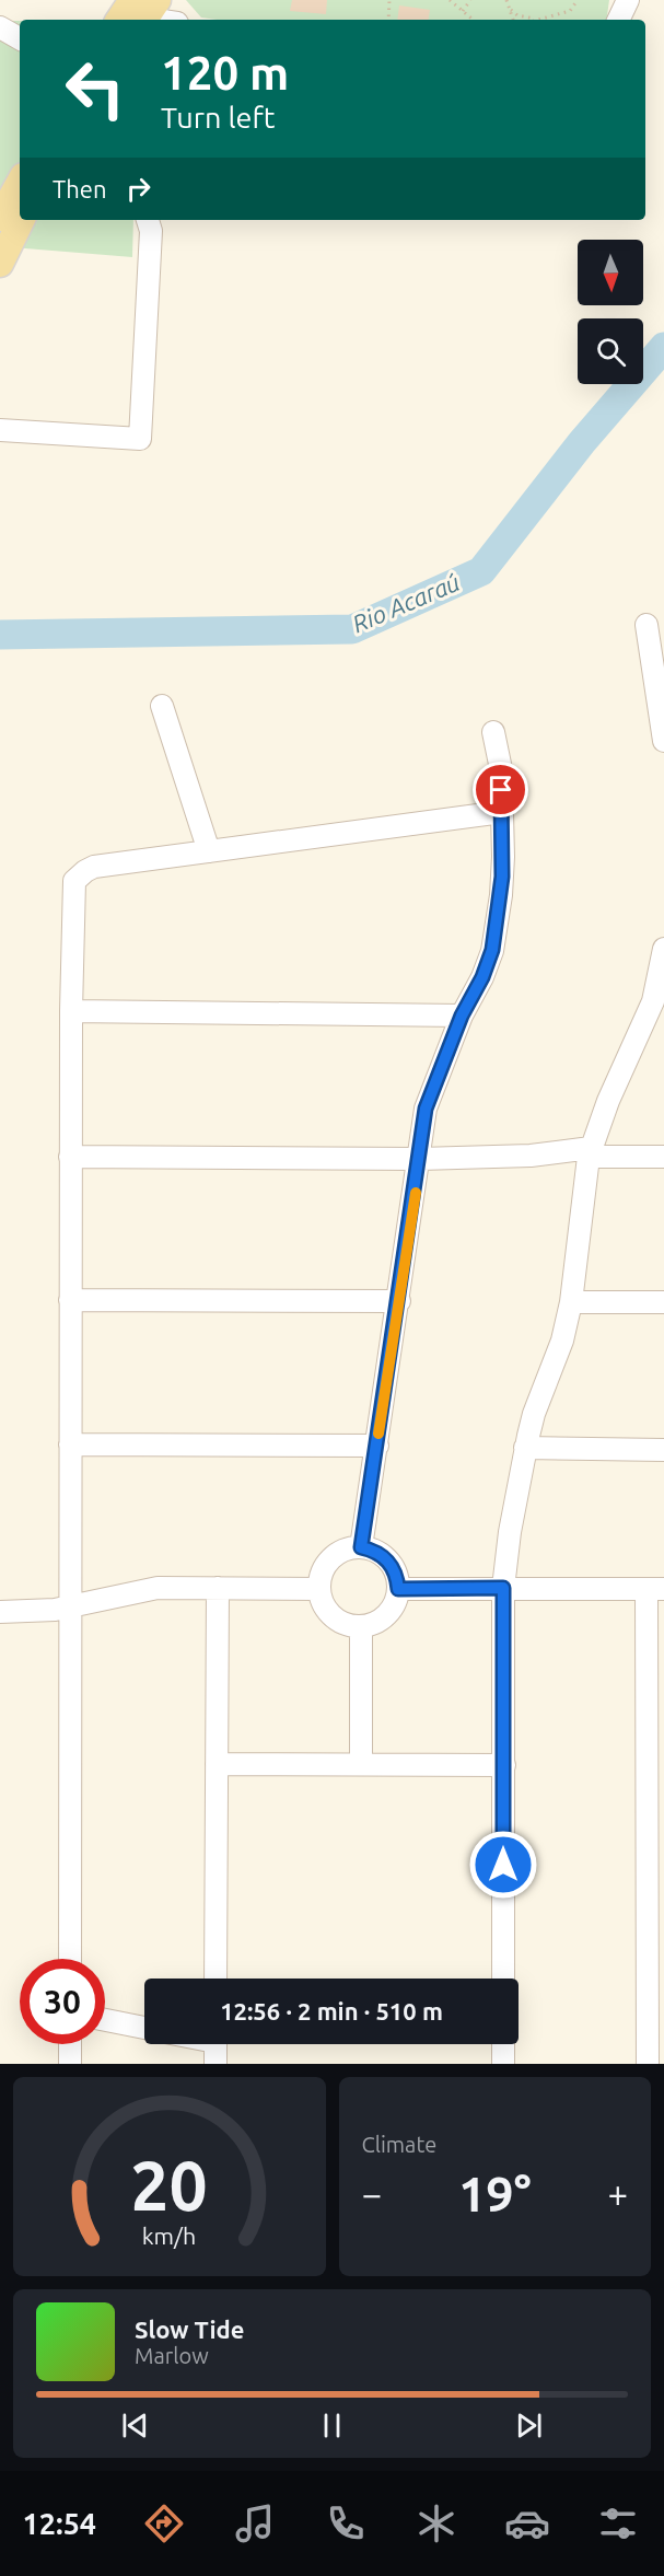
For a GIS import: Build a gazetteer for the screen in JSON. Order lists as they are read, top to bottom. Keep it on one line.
{"water":["Rio Acaraú"],"north":"bottom","page":{"turn":["120 m","Turn left"],"then":"Then","limit":"30","trip":"12:56 · 2 min · 510 m","tile":"Climate","heat":["−","19°","+"],"song":["Slow Tide","Marlow"],"tabs":"12:54","gauge":["20","km/h"]}}
